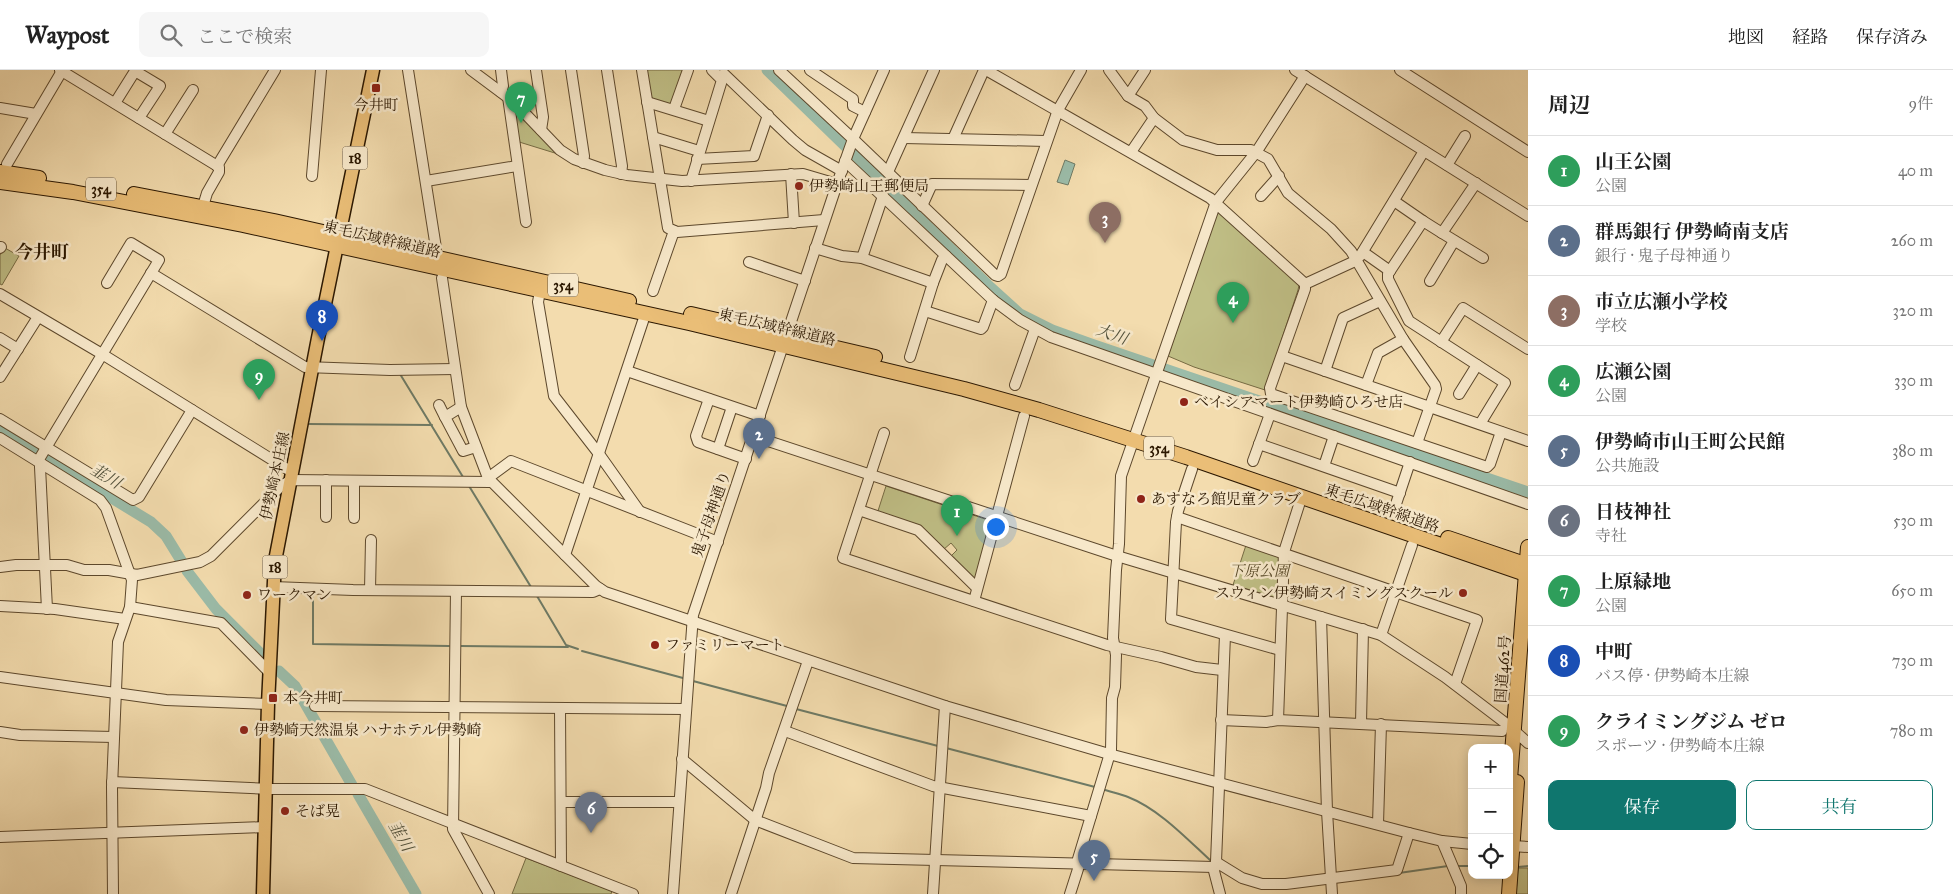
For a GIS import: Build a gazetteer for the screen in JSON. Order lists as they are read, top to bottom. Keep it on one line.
{"streets":{"highway":["354","東毛広域幹線道路","国道462号"],"main road":["18","伊勢崎本庄線"],"street":["鬼子母神通り"]},"crossings":[["東毛広域幹線道路","伊勢崎本庄線"],["東毛広域幹線道路","鬼子母神通り"],["東毛広域幹線道路","国道462号"]],"districts":["今井町"],"water":["大川","韮川"],"parks":["下原公園"],"places":{"transit":["今井町","本今井町"],"other":["伊勢崎山王郵便局","ベイシアマート伊勢崎ひろせ店","あすなろ館児童クラブ","スウィン伊勢崎スイミングスクール","ワークマン","ファミリーマート","伊勢崎天然温泉 ハナホテル伊勢崎","そば晃"]},"page":{"header":"Waypost","search":"ここで検索","nav":["地図","経路","保存済み"],"heading":["周辺","9件"],"pins":["7","3","4","8","9","2","1","6","5"],"list":[{"mark":"1","name":"山王公園","note":"公園","value":"40 m"},{"mark":"2","name":"群馬銀行 伊勢崎南支店","note":"銀行 · 鬼子母神通り","value":"260 m"},{"mark":"3","name":"市立広瀬小学校","note":"学校","value":"320 m"},{"mark":"4","name":"広瀬公園","note":"公園","value":"330 m"},{"mark":"5","name":"伊勢崎市山王町公民館","note":"公共施設","value":"380 m"},{"mark":"6","name":"日枝神社","note":"寺社","value":"530 m"},{"mark":"7","name":"上原緑地","note":"公園","value":"650 m"},{"mark":"8","name":"中町","note":"バス停 · 伊勢崎本庄線","value":"730 m"},{"mark":"9","name":"クライミングジム ゼロ","note":"スポーツ · 伊勢崎本庄線","value":"780 m"}],"map_buttons":["+","−"],"buttons":["保存","共有"]}}
